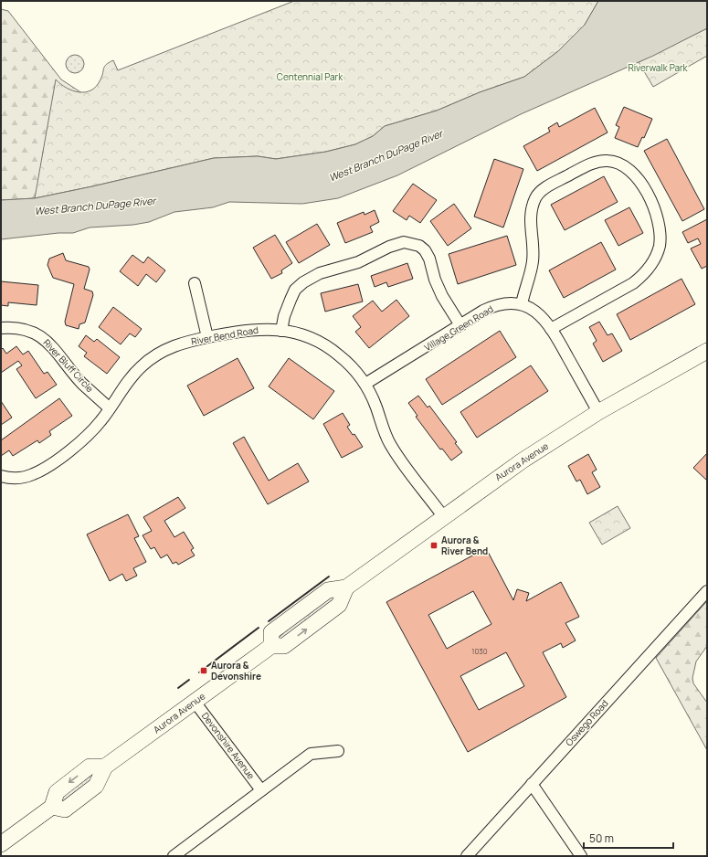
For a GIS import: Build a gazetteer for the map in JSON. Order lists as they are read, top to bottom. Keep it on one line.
{"streets":{"main road":["Aurora Avenue"],"street":["Village Green Road","River Bend Road","River Bluff Circle","Oswego Road","Devonshire Avenue"]},"crossings":[["Village Green Road","River Bend Road"],["River Bend Road","River Bluff Circle"],["River Bend Road","Aurora Avenue"],["Aurora Avenue","Devonshire Avenue"]],"water":["West Branch DuPage River"],"parks":["Riverwalk Park","Centennial Park"],"places":{"transit":["Aurora & River Bend","Aurora & Devonshire"]},"house_numbers":["1030"],"scale_bar":"50 m"}
